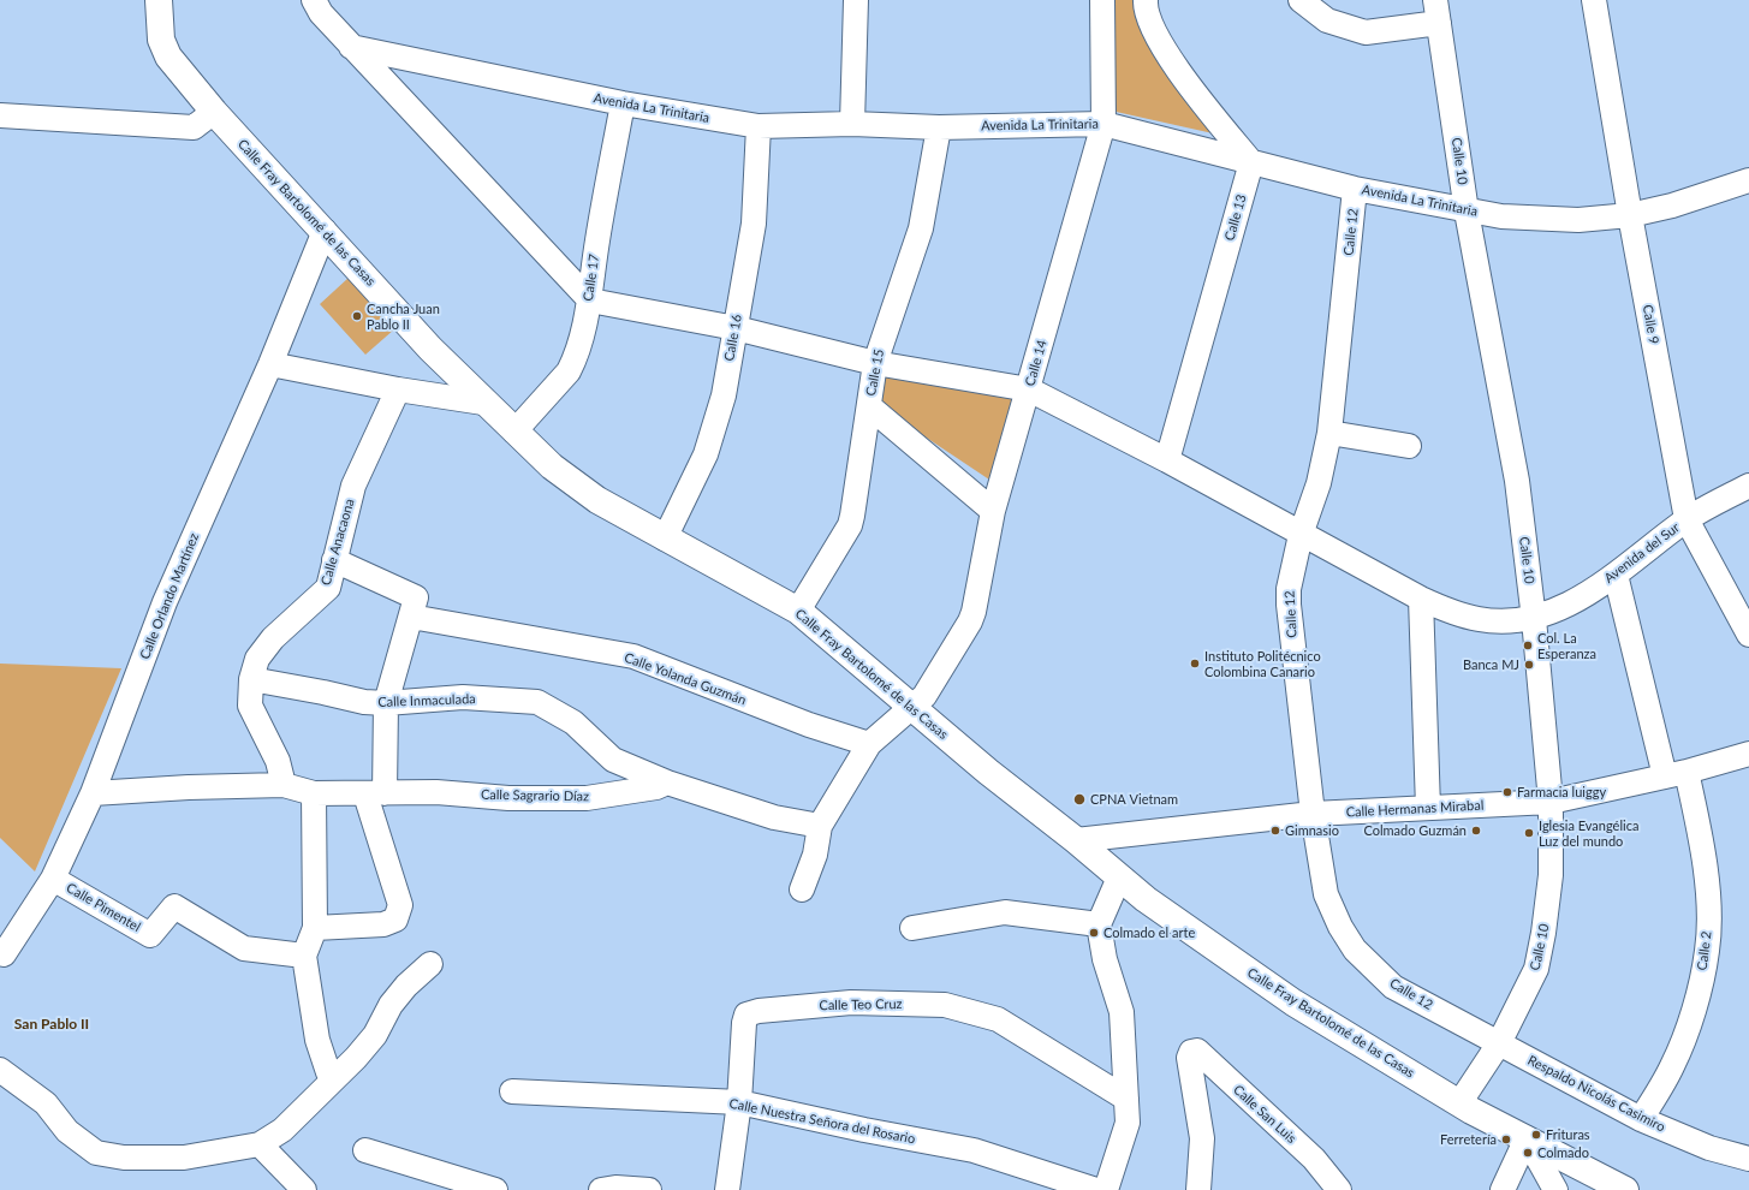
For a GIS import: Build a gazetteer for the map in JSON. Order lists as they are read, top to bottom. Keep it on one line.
{"streets":{"main road":["Calle Fray Bartolomé de las Casas"],"street":["Avenida La Trinitaria","Calle 10","Calle 13","Calle 12","Calle 17","Calle 9","Calle 16","Calle 14","Calle 15","Calle Anacaona","Avenida del Sur","Calle Orlando Martínez","Calle Yolanda Guzmán","Calle Inmaculada","Calle Sagrario Díaz","Calle Hermanas Mirabal","Calle Pimentel","Calle 2","Calle Teo Cruz","Respaldo Nicolás Casimiro","Calle San Luis","Calle Nuestra Señora del Rosario"]},"crossings":[["Avenida La Trinitaria","Calle 10"],["Avenida La Trinitaria","Calle 13"],["Avenida La Trinitaria","Calle 12"],["Avenida La Trinitaria","Calle 17"],["Avenida La Trinitaria","Calle 9"],["Avenida La Trinitaria","Calle 16"],["Avenida La Trinitaria","Calle 14"],["Avenida La Trinitaria","Calle 15"],["Calle 10","Calle Fray Bartolomé de las Casas"],["Calle 10","Calle 12"],["Calle 10","Avenida del Sur"],["Calle 10","Calle Hermanas Mirabal"],["Calle 10","Respaldo Nicolás Casimiro"],["Calle Fray Bartolomé de las Casas","Calle 17"],["Calle Fray Bartolomé de las Casas","Calle 16"],["Calle Fray Bartolomé de las Casas","Calle 14"],["Calle Fray Bartolomé de las Casas","Calle 15"],["Calle Fray Bartolomé de las Casas","Calle Orlando Martínez"],["Calle Fray Bartolomé de las Casas","Calle Hermanas Mirabal"],["Calle 13","Avenida del Sur"],["Calle 12","Avenida del Sur"],["Calle 12","Calle Hermanas Mirabal"],["Calle 12","Respaldo Nicolás Casimiro"],["Calle 17","Avenida del Sur"],["Calle 9","Avenida del Sur"],["Calle 16","Avenida del Sur"],["Calle 14","Avenida del Sur"],["Calle 15","Avenida del Sur"],["Calle Anacaona","Calle Inmaculada"],["Calle Anacaona","Calle Sagrario Díaz"],["Avenida del Sur","Calle 2"],["Calle Orlando Martínez","Calle Sagrario Díaz"],["Calle Orlando Martínez","Calle Pimentel"],["Calle Inmaculada","Calle Sagrario Díaz"],["Calle Hermanas Mirabal","Calle 2"],["Calle 2","Respaldo Nicolás Casimiro"],["Calle Teo Cruz","Calle Nuestra Señora del Rosario"]],"districts":["San Pablo II"],"places":["Cancha Juan Pablo II","Col. La Esperanza","Instituto Politécnico Colombina Canario","Banca MJ","Farmacia luiggy","CPNA Vietnam","Gimnasio","Colmado Guzmán","Iglesia Evangélica Luz del mundo","Colmado el arte","Frituras","Ferretería","Colmado"]}
